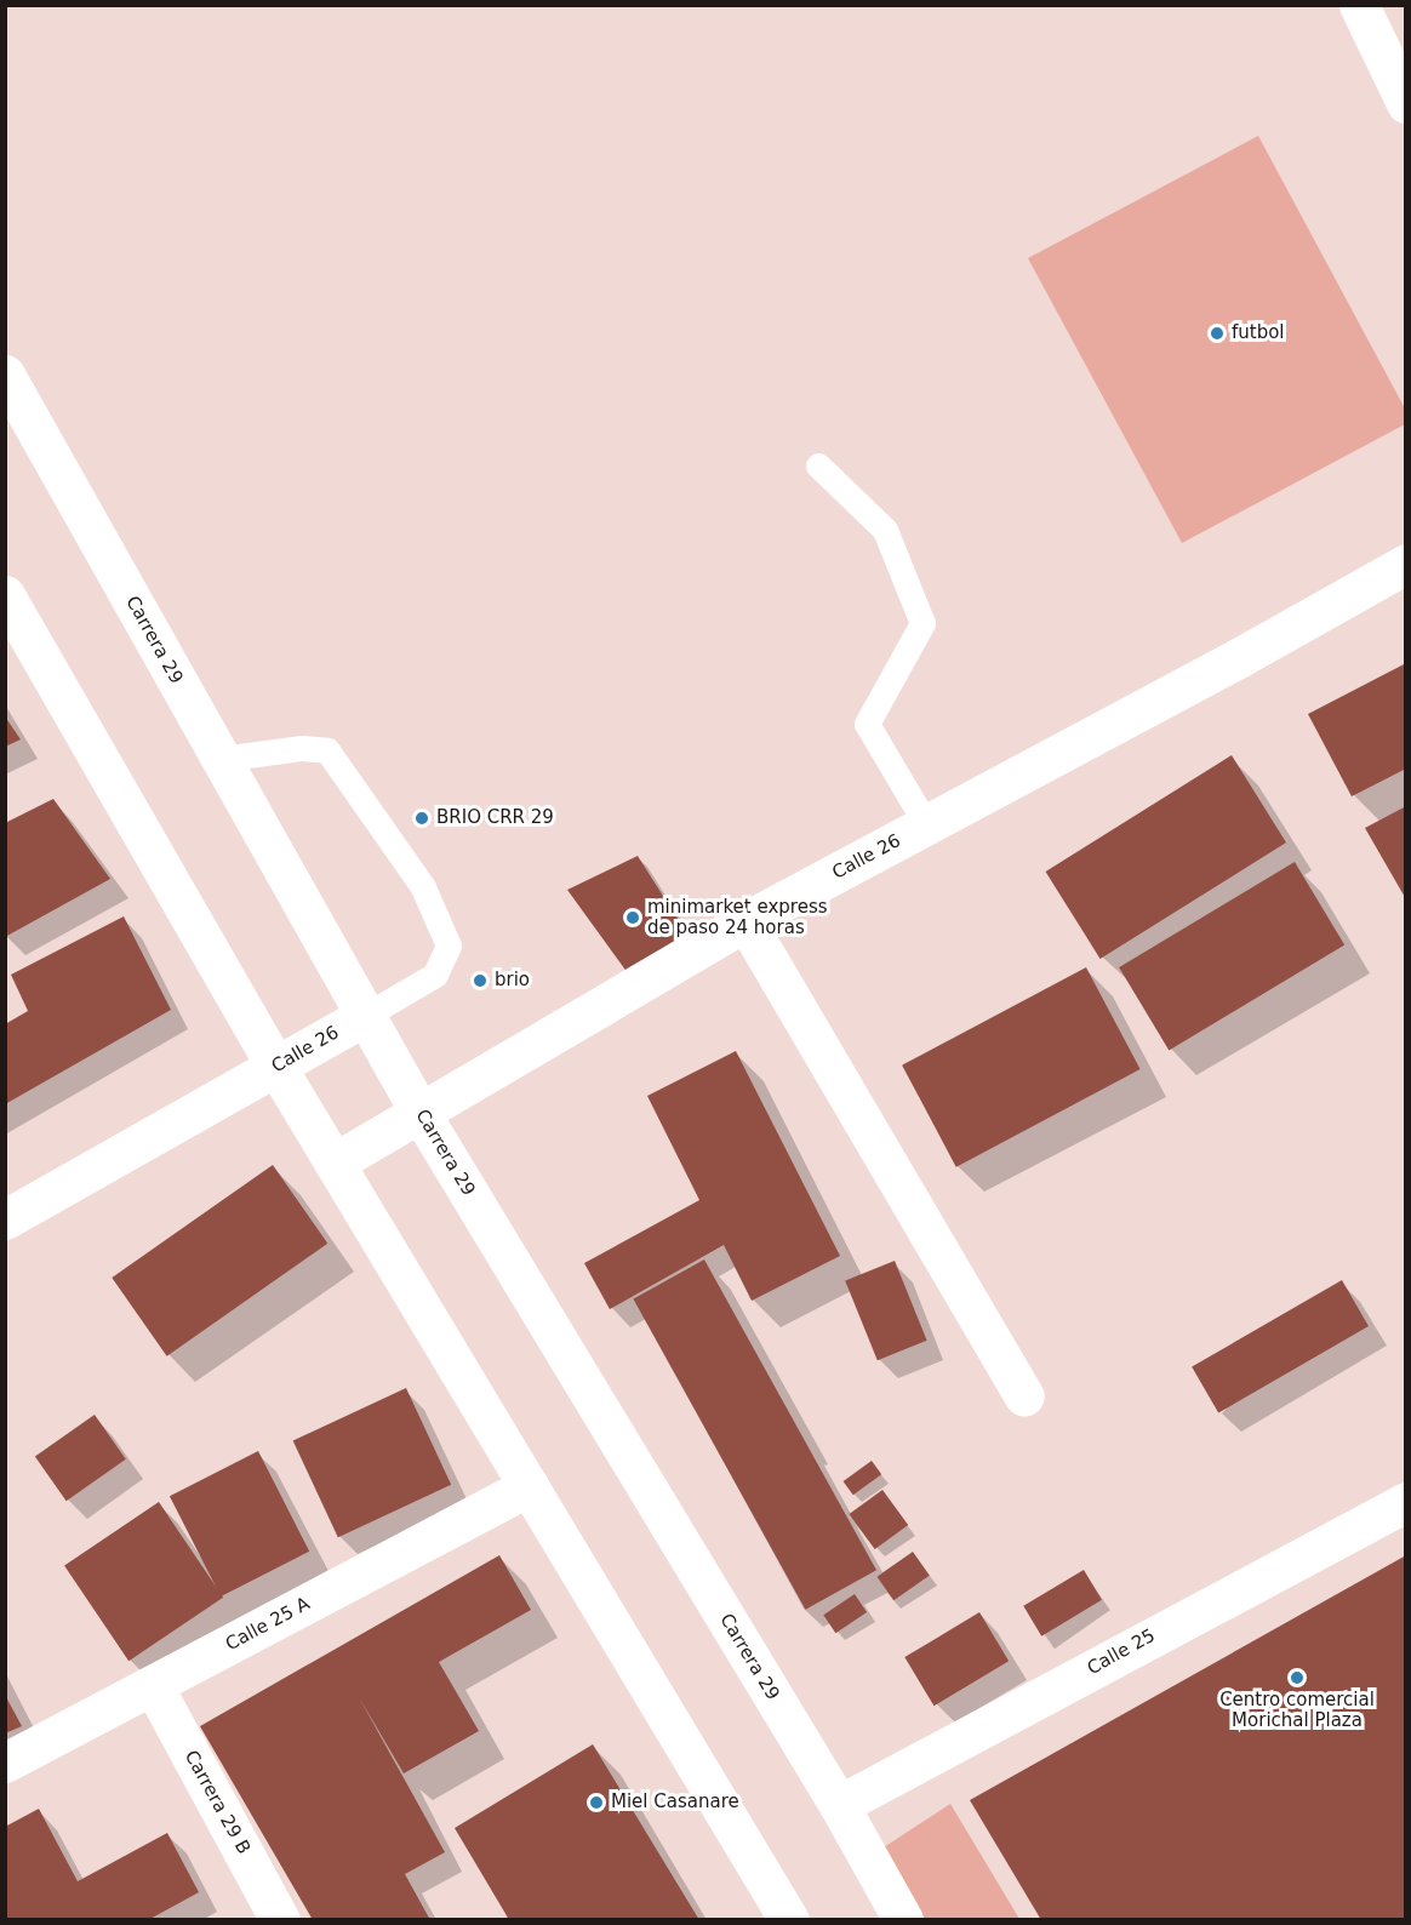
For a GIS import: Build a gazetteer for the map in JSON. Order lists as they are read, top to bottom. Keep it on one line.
{"streets":{"street":["Carrera 29","Calle 26","Calle 25 A","Calle 25","Carrera 29 B"]},"crossings":[["Carrera 29","Calle 26"],["Carrera 29","Calle 25"],["Calle 25 A","Carrera 29 B"]],"places":["futbol","BRIO CRR 29","minimarket express de paso 24 horas","brio","Centro comercial Morichal Plaza","Miel Casanare"]}
